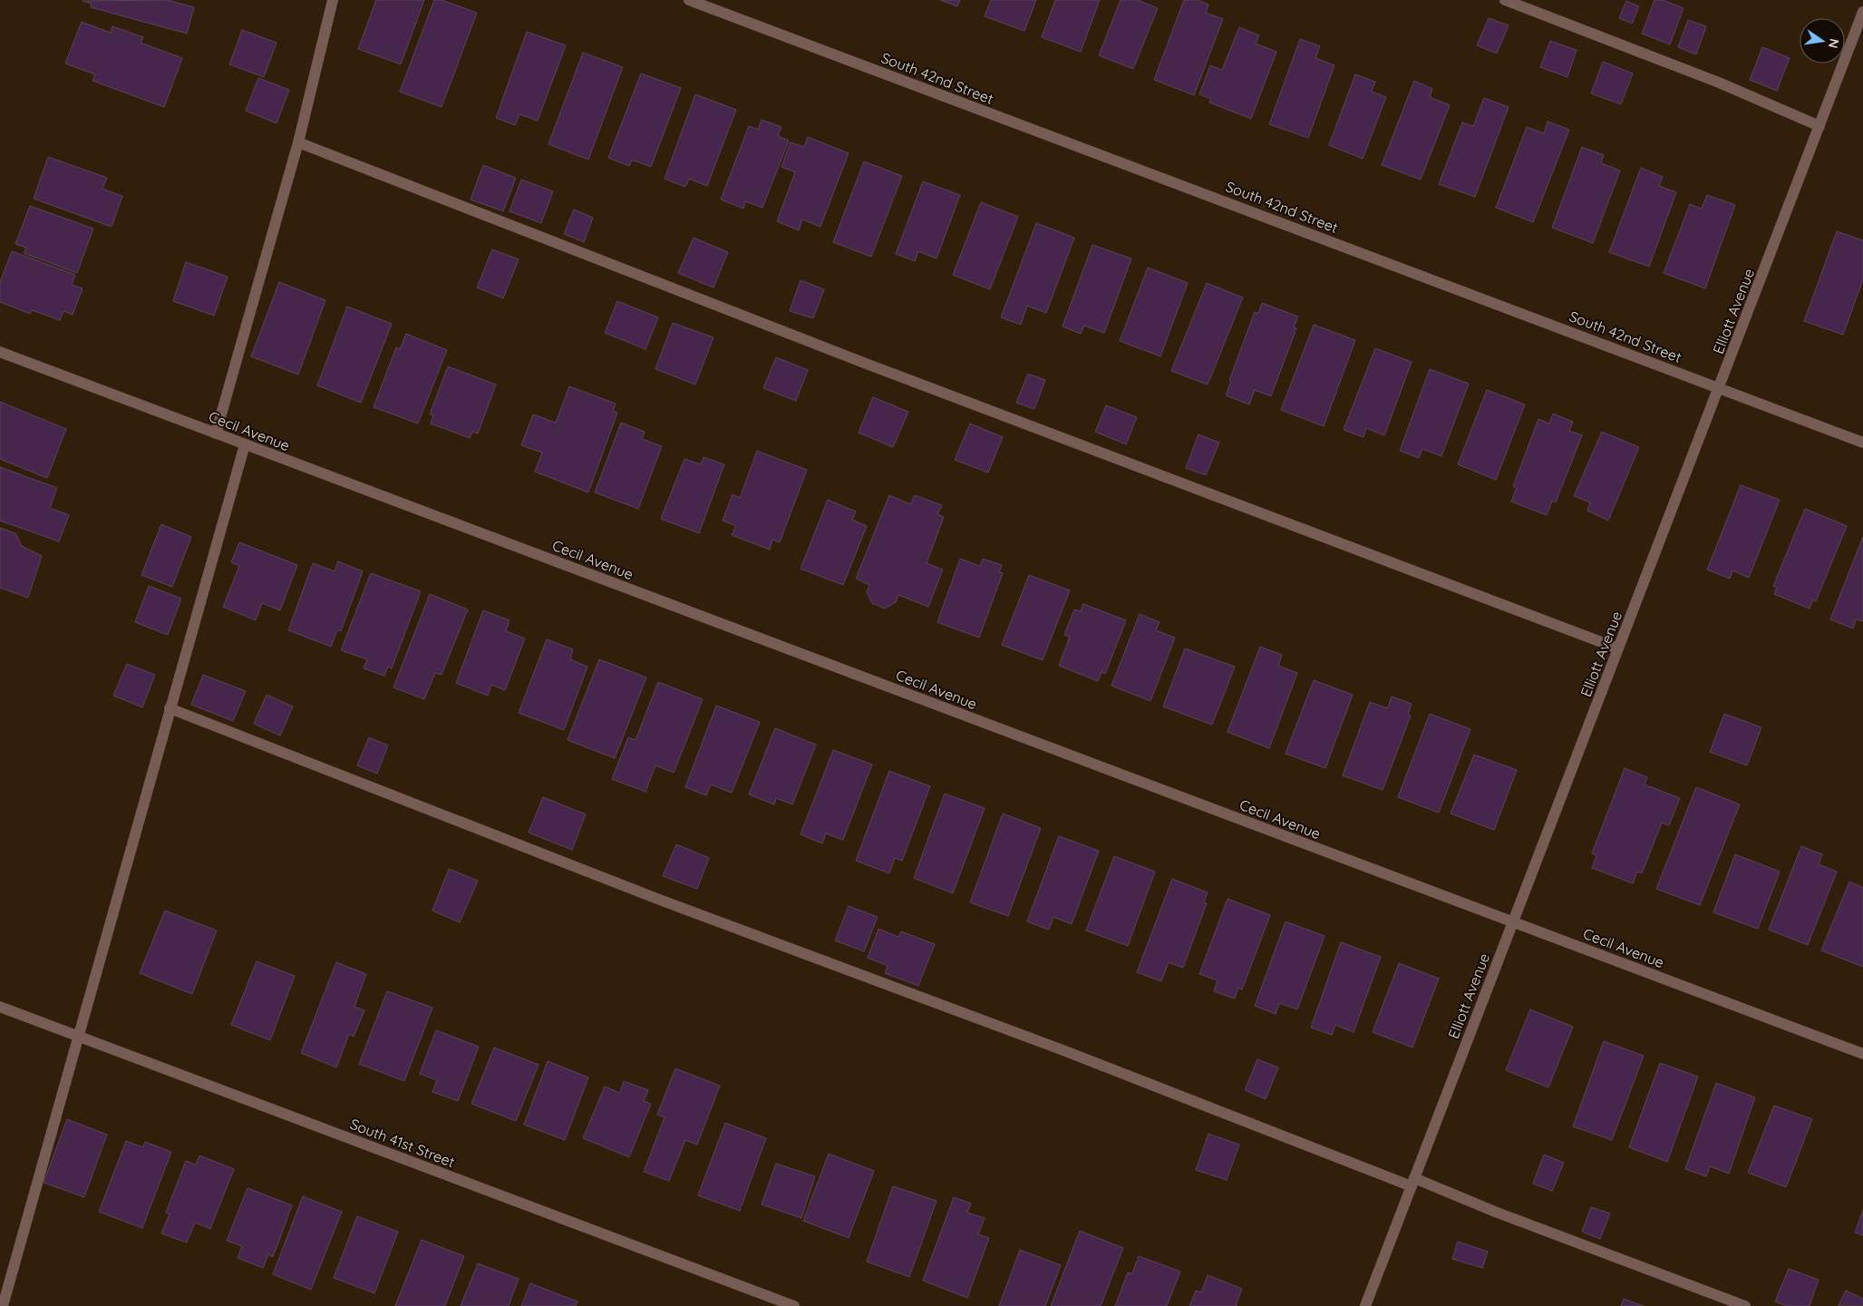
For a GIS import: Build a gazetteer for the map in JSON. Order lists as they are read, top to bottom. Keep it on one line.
{"streets":{"street":["South 42nd Street","Elliott Avenue","Cecil Avenue","South 41st Street"]},"crossings":[["South 42nd Street","Elliott Avenue"],["Elliott Avenue","Cecil Avenue"]],"north":"right"}
